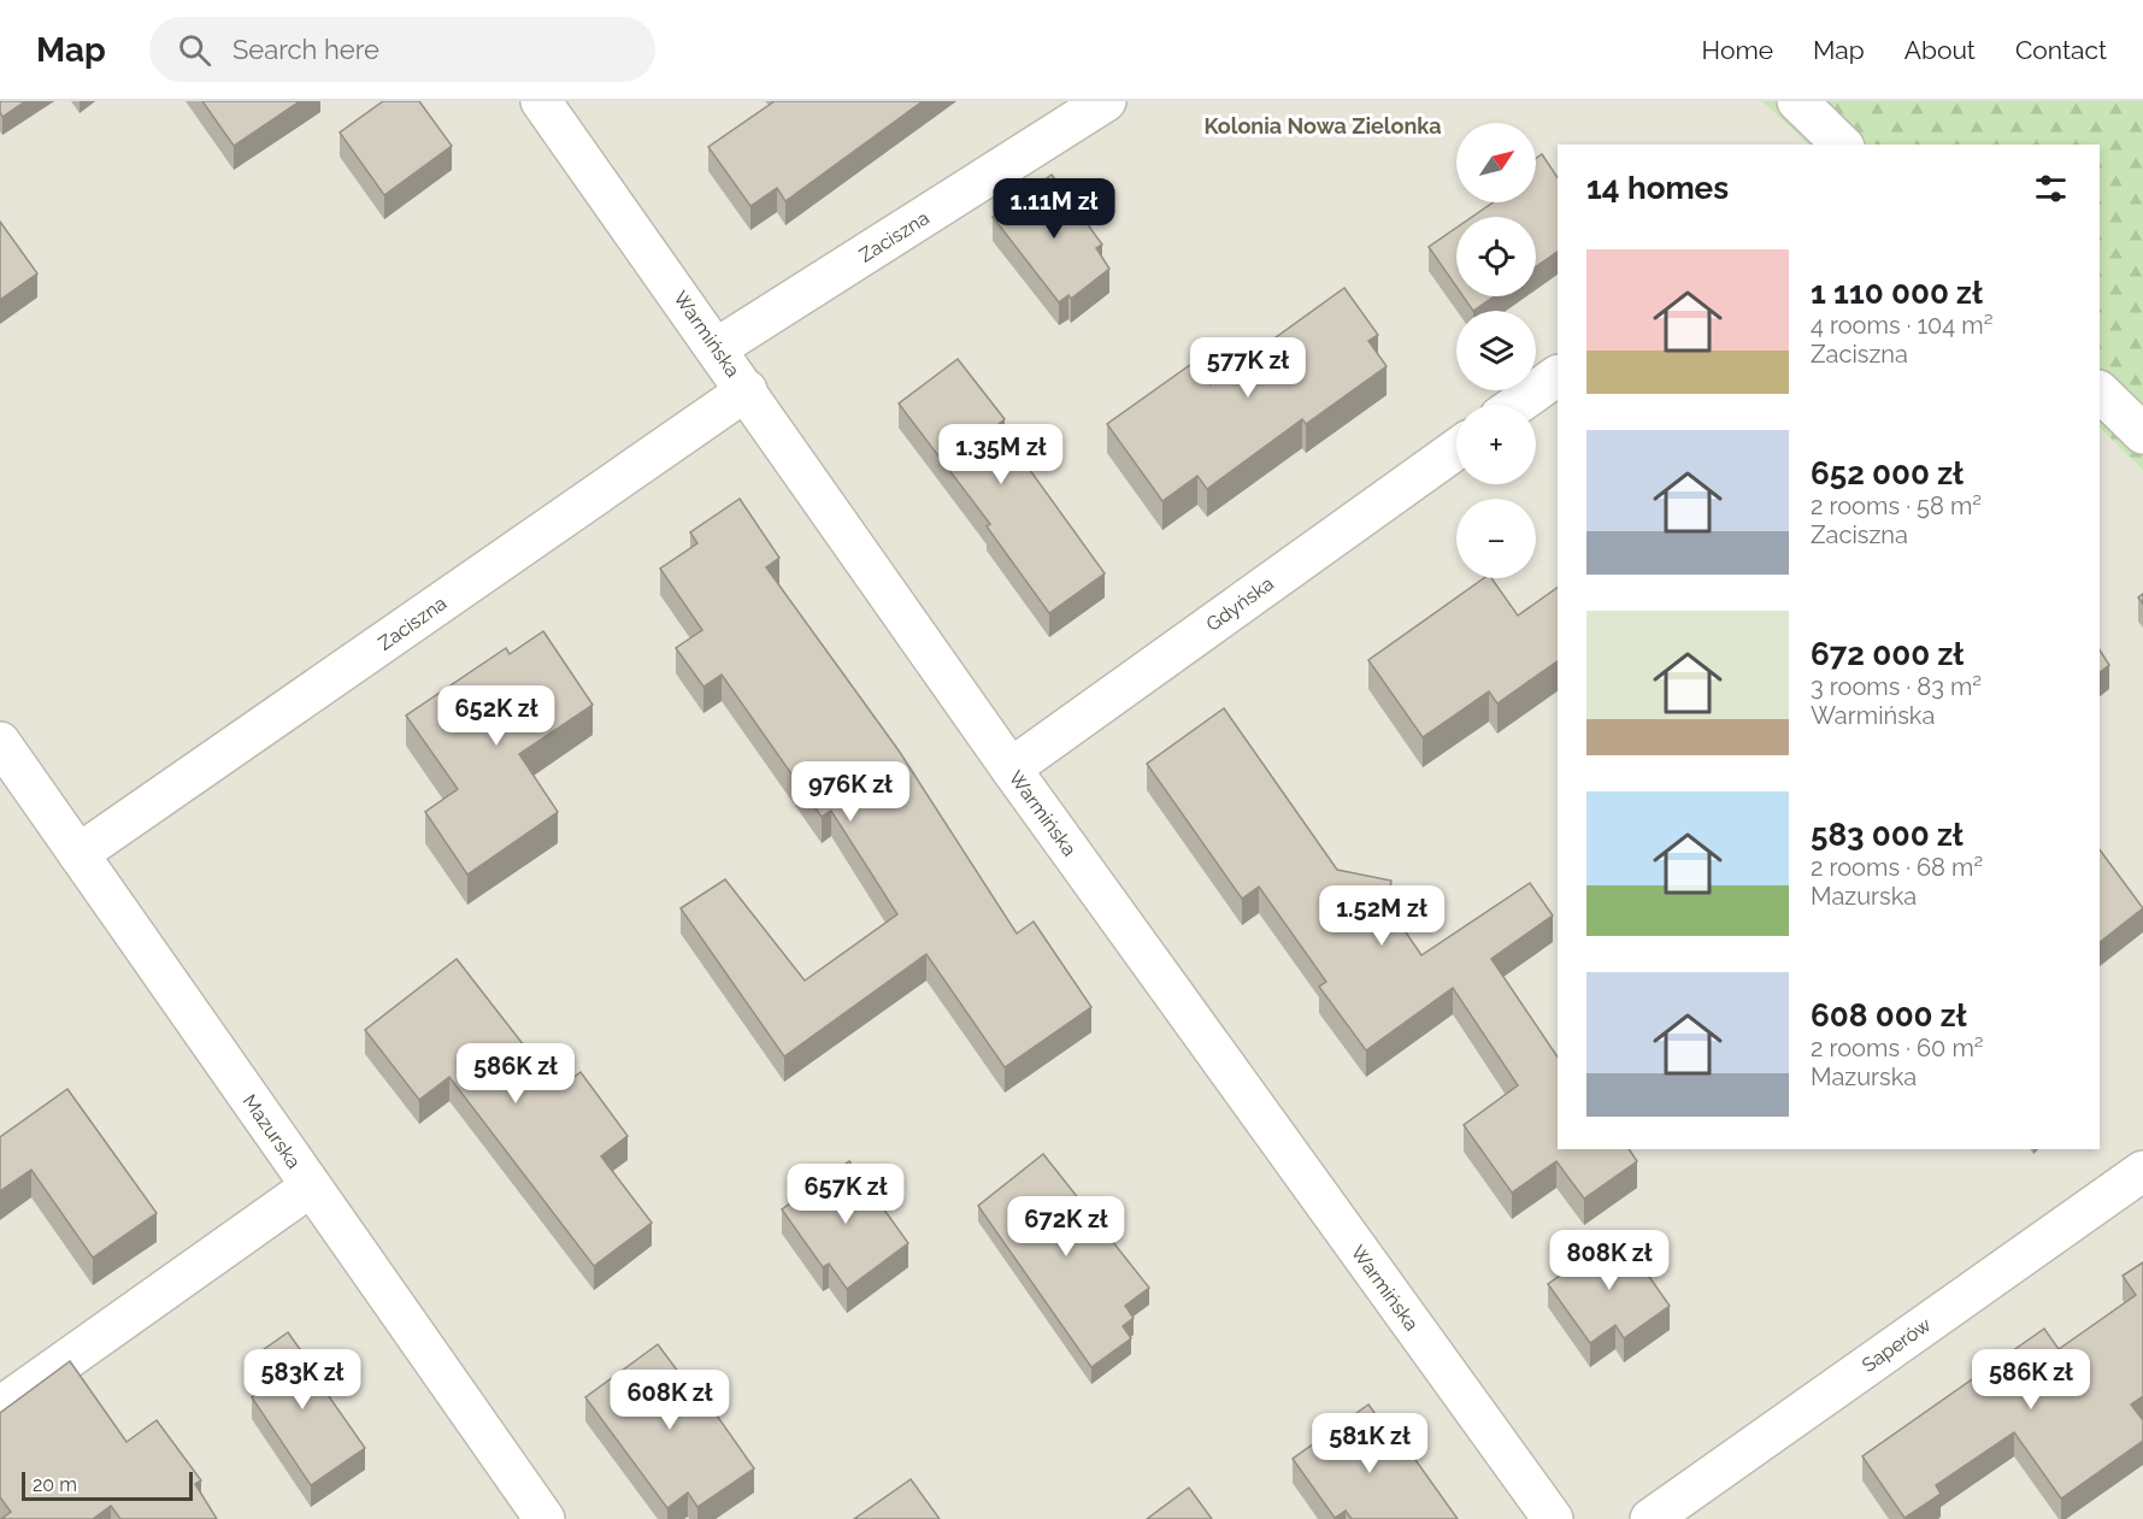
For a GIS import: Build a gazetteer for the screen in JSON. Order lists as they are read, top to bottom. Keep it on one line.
{"streets":{"street":["Zaciszna","Warmińska","Gdyńska","Mazurska","Saperów"]},"crossings":[["Zaciszna","Warmińska"],["Zaciszna","Mazurska"],["Warmińska","Gdyńska"]],"districts":["Kolonia Nowa Zielonka"],"scale_bar":"20 m","north":"top right","page":{"header":"Map","search":"Search here","nav":["Home","Map","About","Contact"],"map_buttons":["+","−"],"heading":"14 homes","price":["1.11M zł","577K zł","1.35M zł","652K zł","976K zł","1.52M zł","586K zł","657K zł","672K zł","808K zł","583K zł","586K zł","608K zł","581K zł"],"list":[{"name":"1 110 000 zł","note":"4 rooms · 104 m² · Zaciszna"},{"name":"652 000 zł","note":"2 rooms · 58 m² · Zaciszna"},{"name":"672 000 zł","note":"3 rooms · 83 m² · Warmińska"},{"name":"583 000 zł","note":"2 rooms · 68 m² · Mazurska"},{"name":"608 000 zł","note":"2 rooms · 60 m² · Mazurska"}],"scale":"20 m"}}
